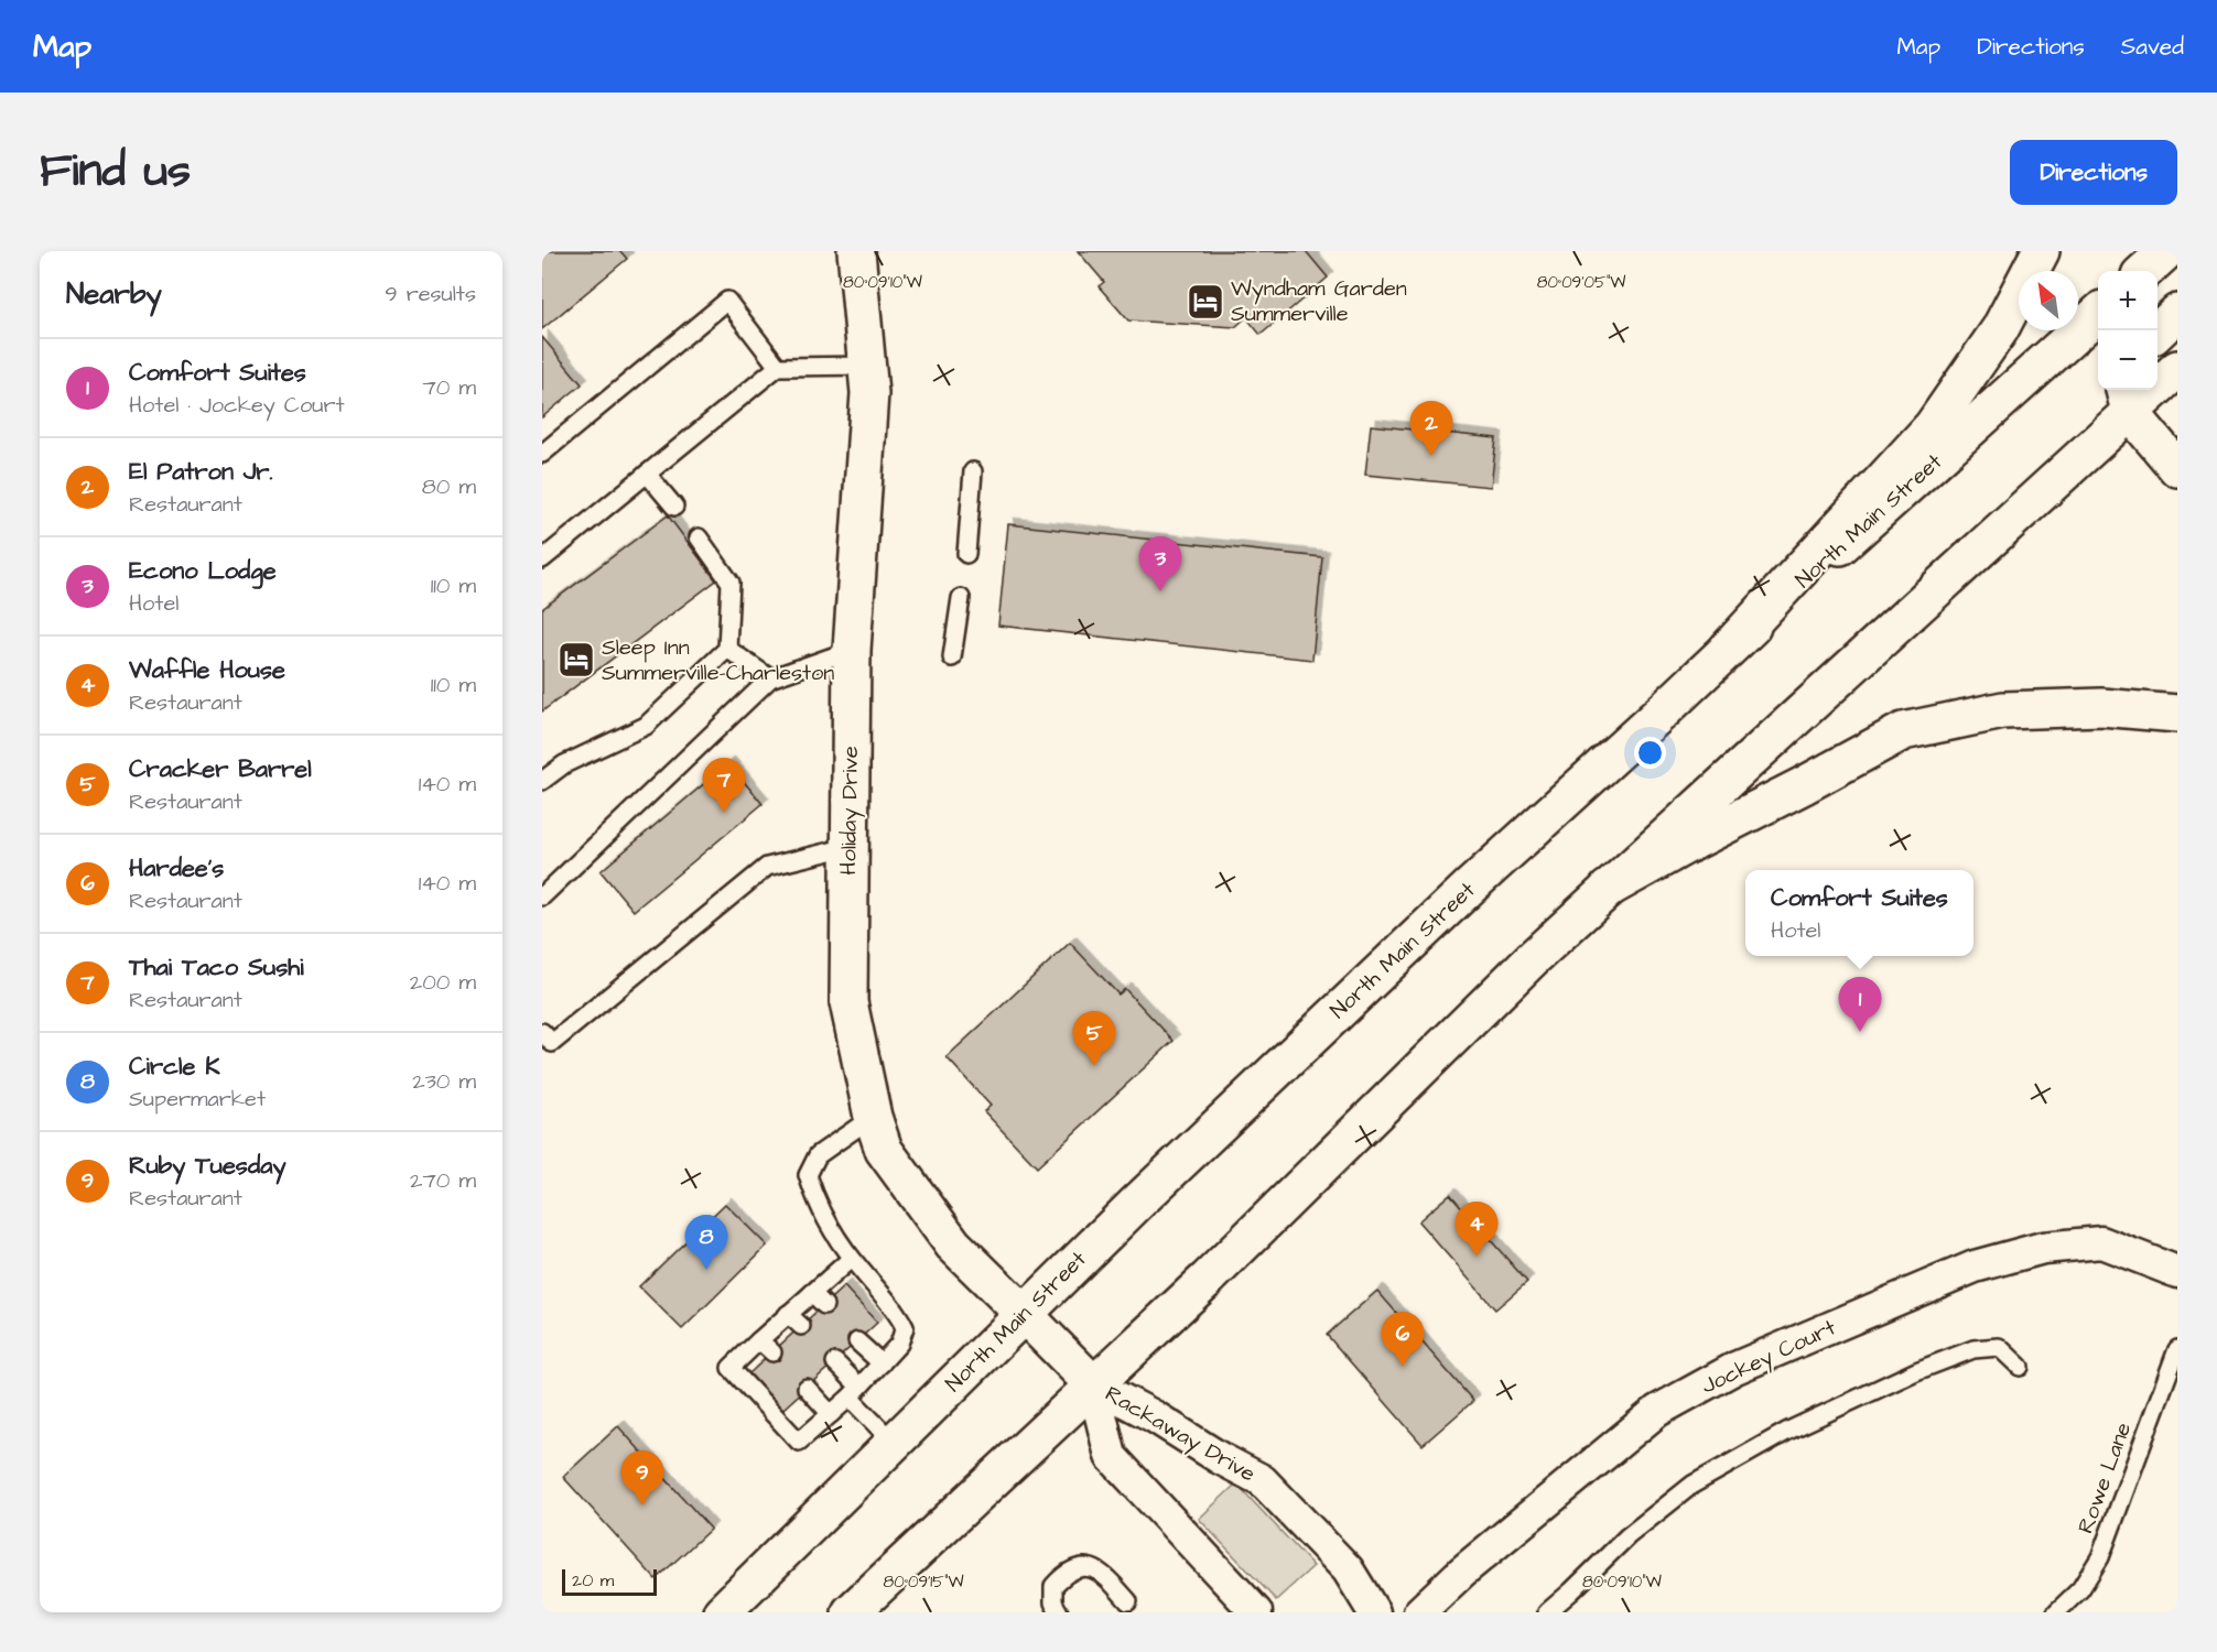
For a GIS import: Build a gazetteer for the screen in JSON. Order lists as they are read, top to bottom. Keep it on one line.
{"streets":{"main road":["North Main Street","Holiday Drive"],"street":["Jockey Court","Rackaway Drive"],"lane":["Rowe Lane"]},"crossings":[["North Main Street","Holiday Drive"],["Holiday Drive","Rackaway Drive"]],"places":{"hotel":["Wyndham Garden Summerville","Sleep Inn Summerville-Charleston"]},"scale_bar":"20 m","north":"top left","page":{"header":"Map","nav":["Map","Directions","Saved"],"title":"Find us","buttons":"Directions","heading":["Nearby","9 results"],"map_buttons":["+","−"],"list":[{"mark":"1","name":"Comfort Suites","note":"Hotel · Jockey Court","value":"70 m"},{"mark":"2","name":"El Patron Jr.","note":"Restaurant","value":"80 m"},{"mark":"3","name":"Econo Lodge","note":"Hotel","value":"110 m"},{"mark":"4","name":"Waffle House","note":"Restaurant","value":"110 m"},{"mark":"5","name":"Cracker Barrel","note":"Restaurant","value":"140 m"},{"mark":"6","name":"Hardee's","note":"Restaurant","value":"140 m"},{"mark":"7","name":"Thai Taco Sushi","note":"Restaurant","value":"200 m"},{"mark":"8","name":"Circle K","note":"Supermarket","value":"230 m"},{"mark":"9","name":"Ruby Tuesday","note":"Restaurant","value":"270 m"}],"pins":["2","3","7","1","5","4","8","6","9"],"popup":["Comfort Suites","Hotel"],"scale":"20 m"},"coordinates":["80°09'10\"W","80°09'05\"W","80°09'15\"W"]}
